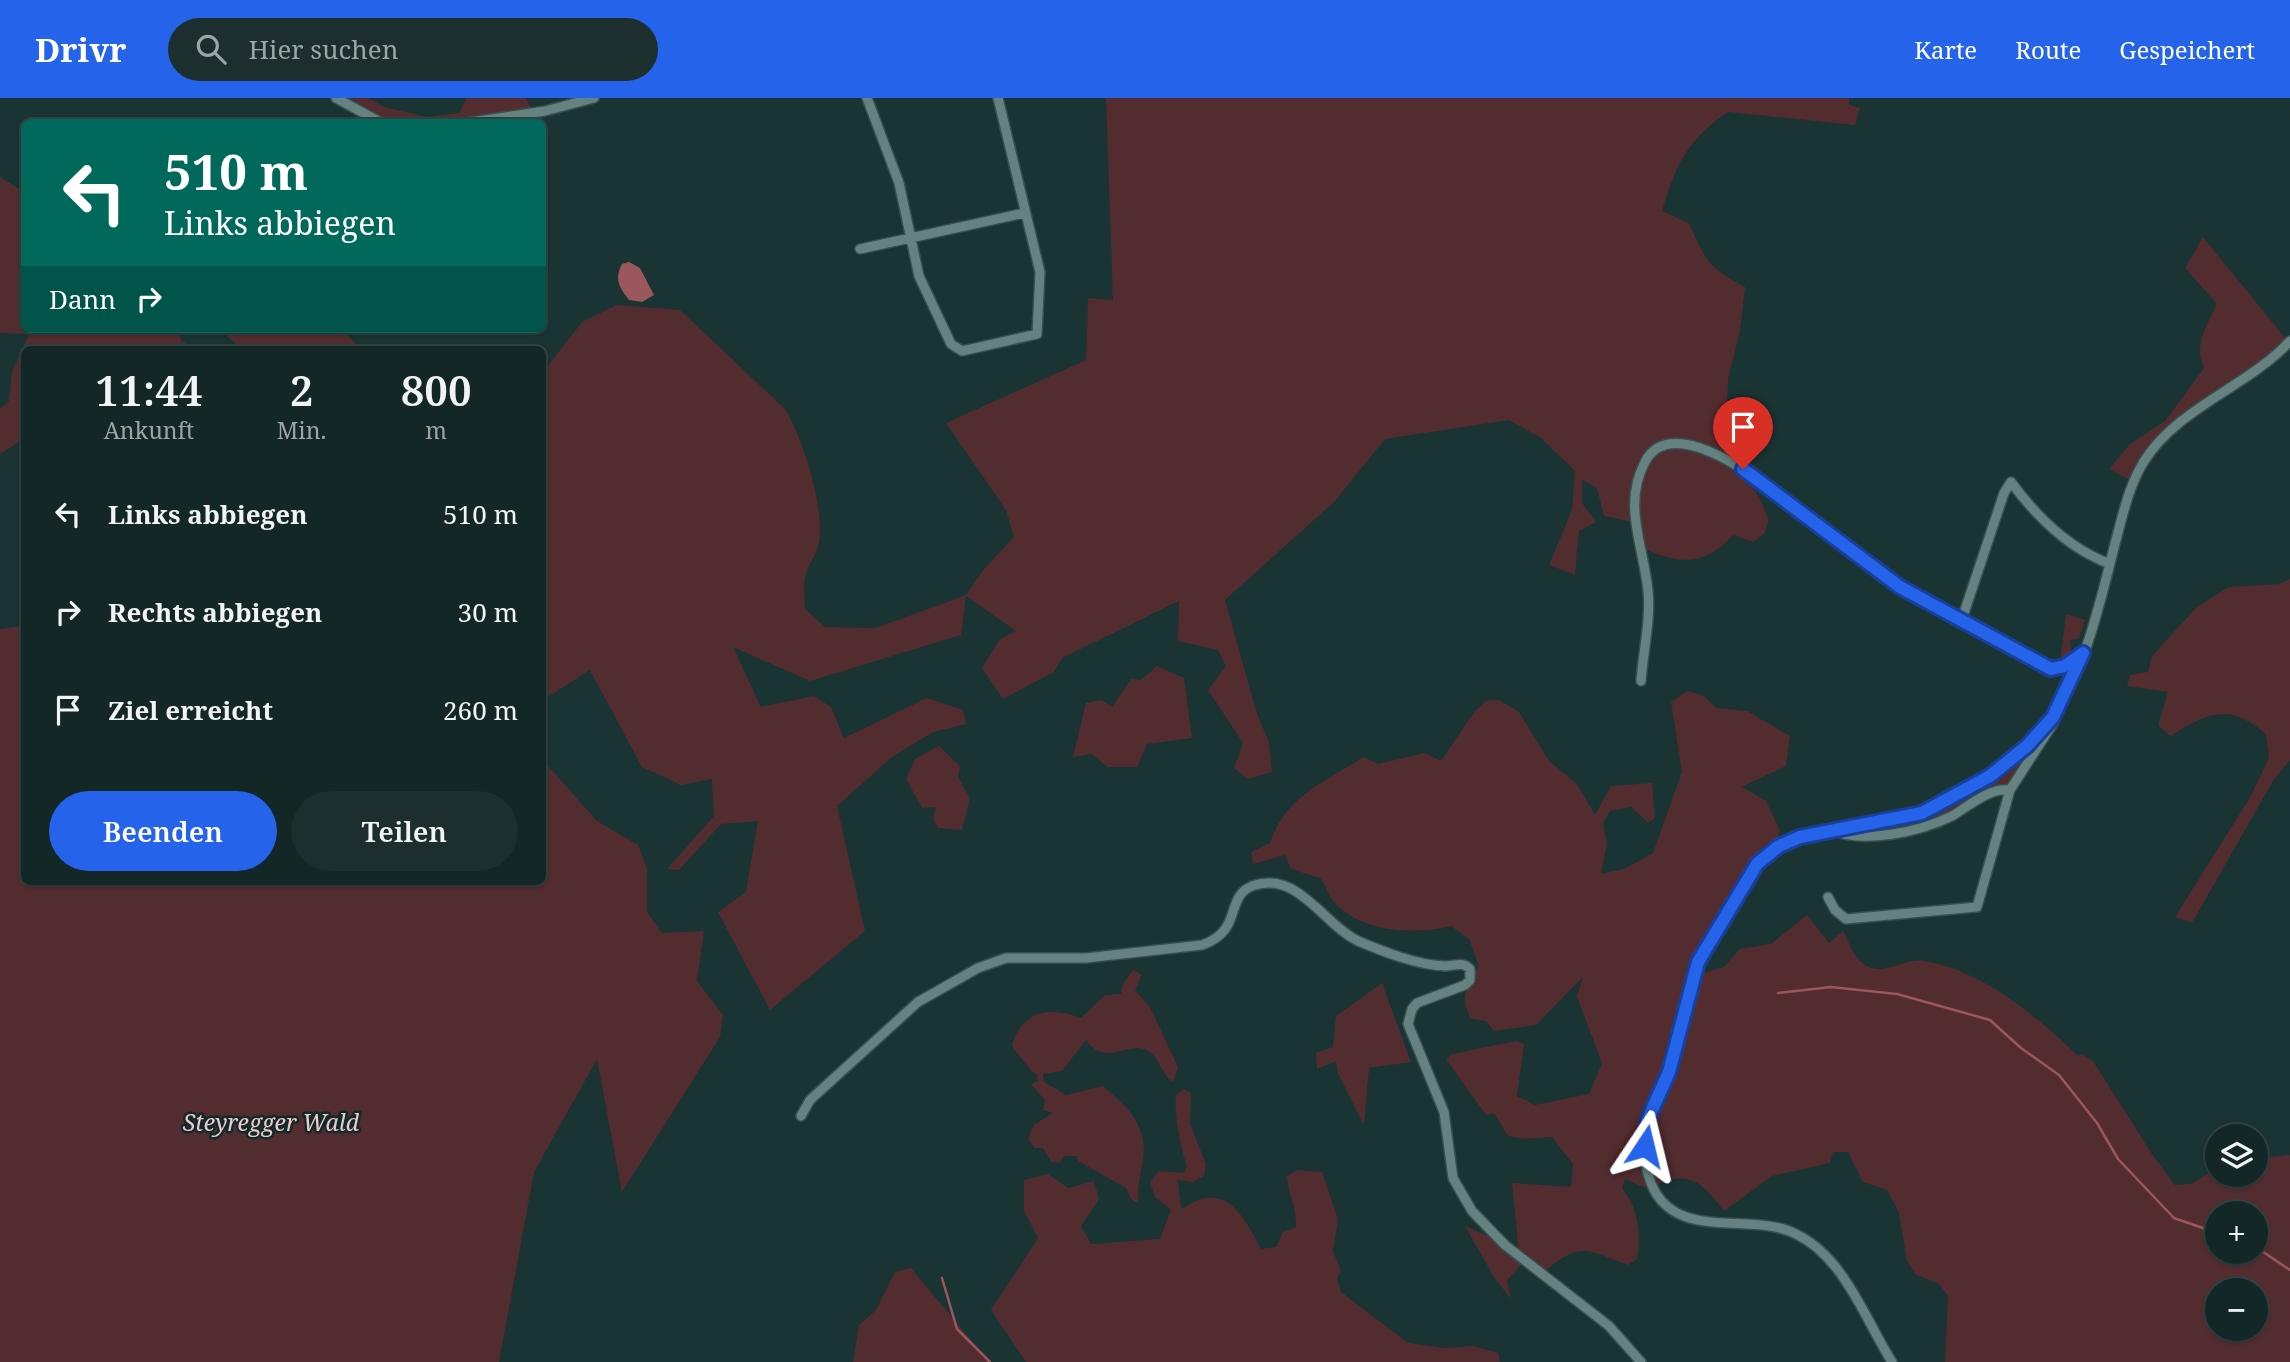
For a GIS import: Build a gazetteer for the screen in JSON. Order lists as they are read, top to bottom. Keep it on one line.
{"parks":["Steyregger Wald"],"page":{"header":"Drivr","search":"Hier suchen","nav":["Karte","Route","Gespeichert"],"turn":["510 m","Links abbiegen"],"then":"Dann","eta":["11:44","Ankunft","2","Min.","800","m"],"list":[{"name":"Links abbiegen","value":"510 m"},{"name":"Rechts abbiegen","value":"30 m"},{"name":"Ziel erreicht","value":"260 m"}],"buttons":["Beenden","Teilen"],"map_buttons":["+","−"]}}
